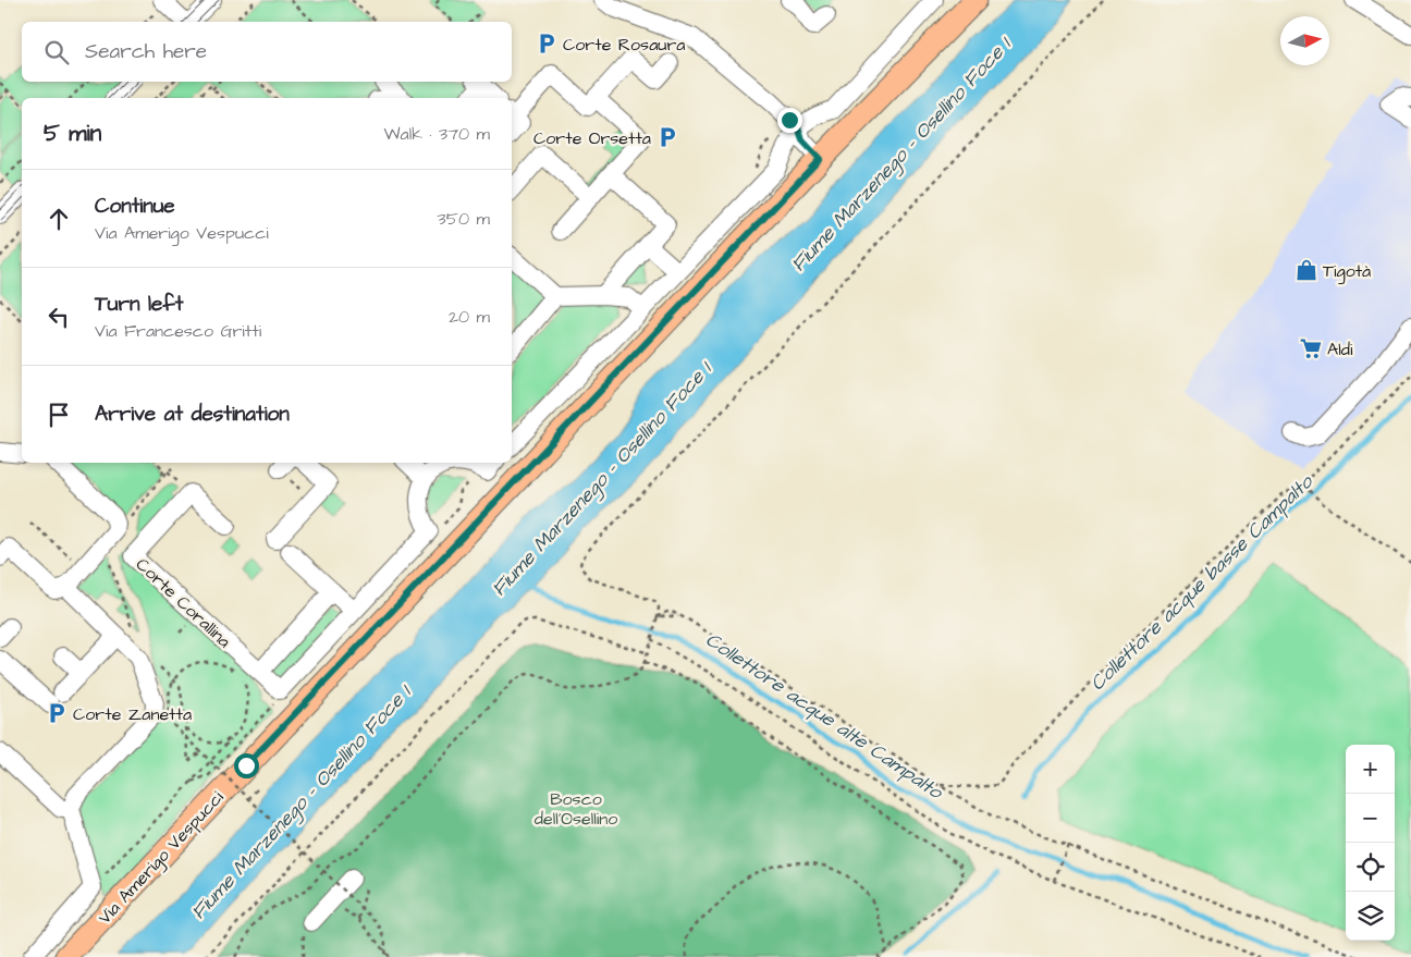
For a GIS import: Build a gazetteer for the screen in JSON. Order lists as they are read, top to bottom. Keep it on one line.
{"streets":{"main road":["Via Amerigo Vespucci"],"street":["Corte Corallina"]},"water":["Fiume Marzenego - Osellino Foce 1","Collettore acque basse Campalto","Collettore acque alte Campalto"],"parks":["Bosco dell'Osellino"],"places":{"parking":["Corte Rosaura","Corte Orsetta","Corte Zanetta"],"shop":["Tigotà"],"supermarket":["Aldi"]},"north":"right","page":{"search":"Search here","heading":["5 min","Walk · 370 m"],"list":[["Continue","Via Amerigo Vespucci","350 m"],["Turn left","Via Francesco Gritti","20 m"],"Arrive at destination"],"map_buttons":["+","−"]}}
